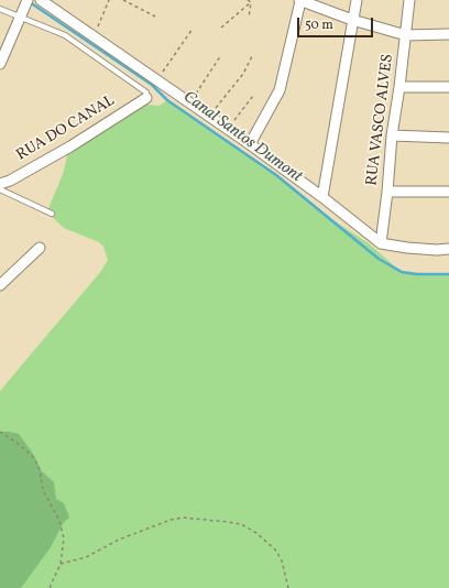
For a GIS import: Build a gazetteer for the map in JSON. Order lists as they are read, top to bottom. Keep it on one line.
{"streets":{"street":["RUA VASCO ALVES","RUA DO CANAL"]},"water":["Canal Santos Dumont"],"scale_bar":"50 m"}
